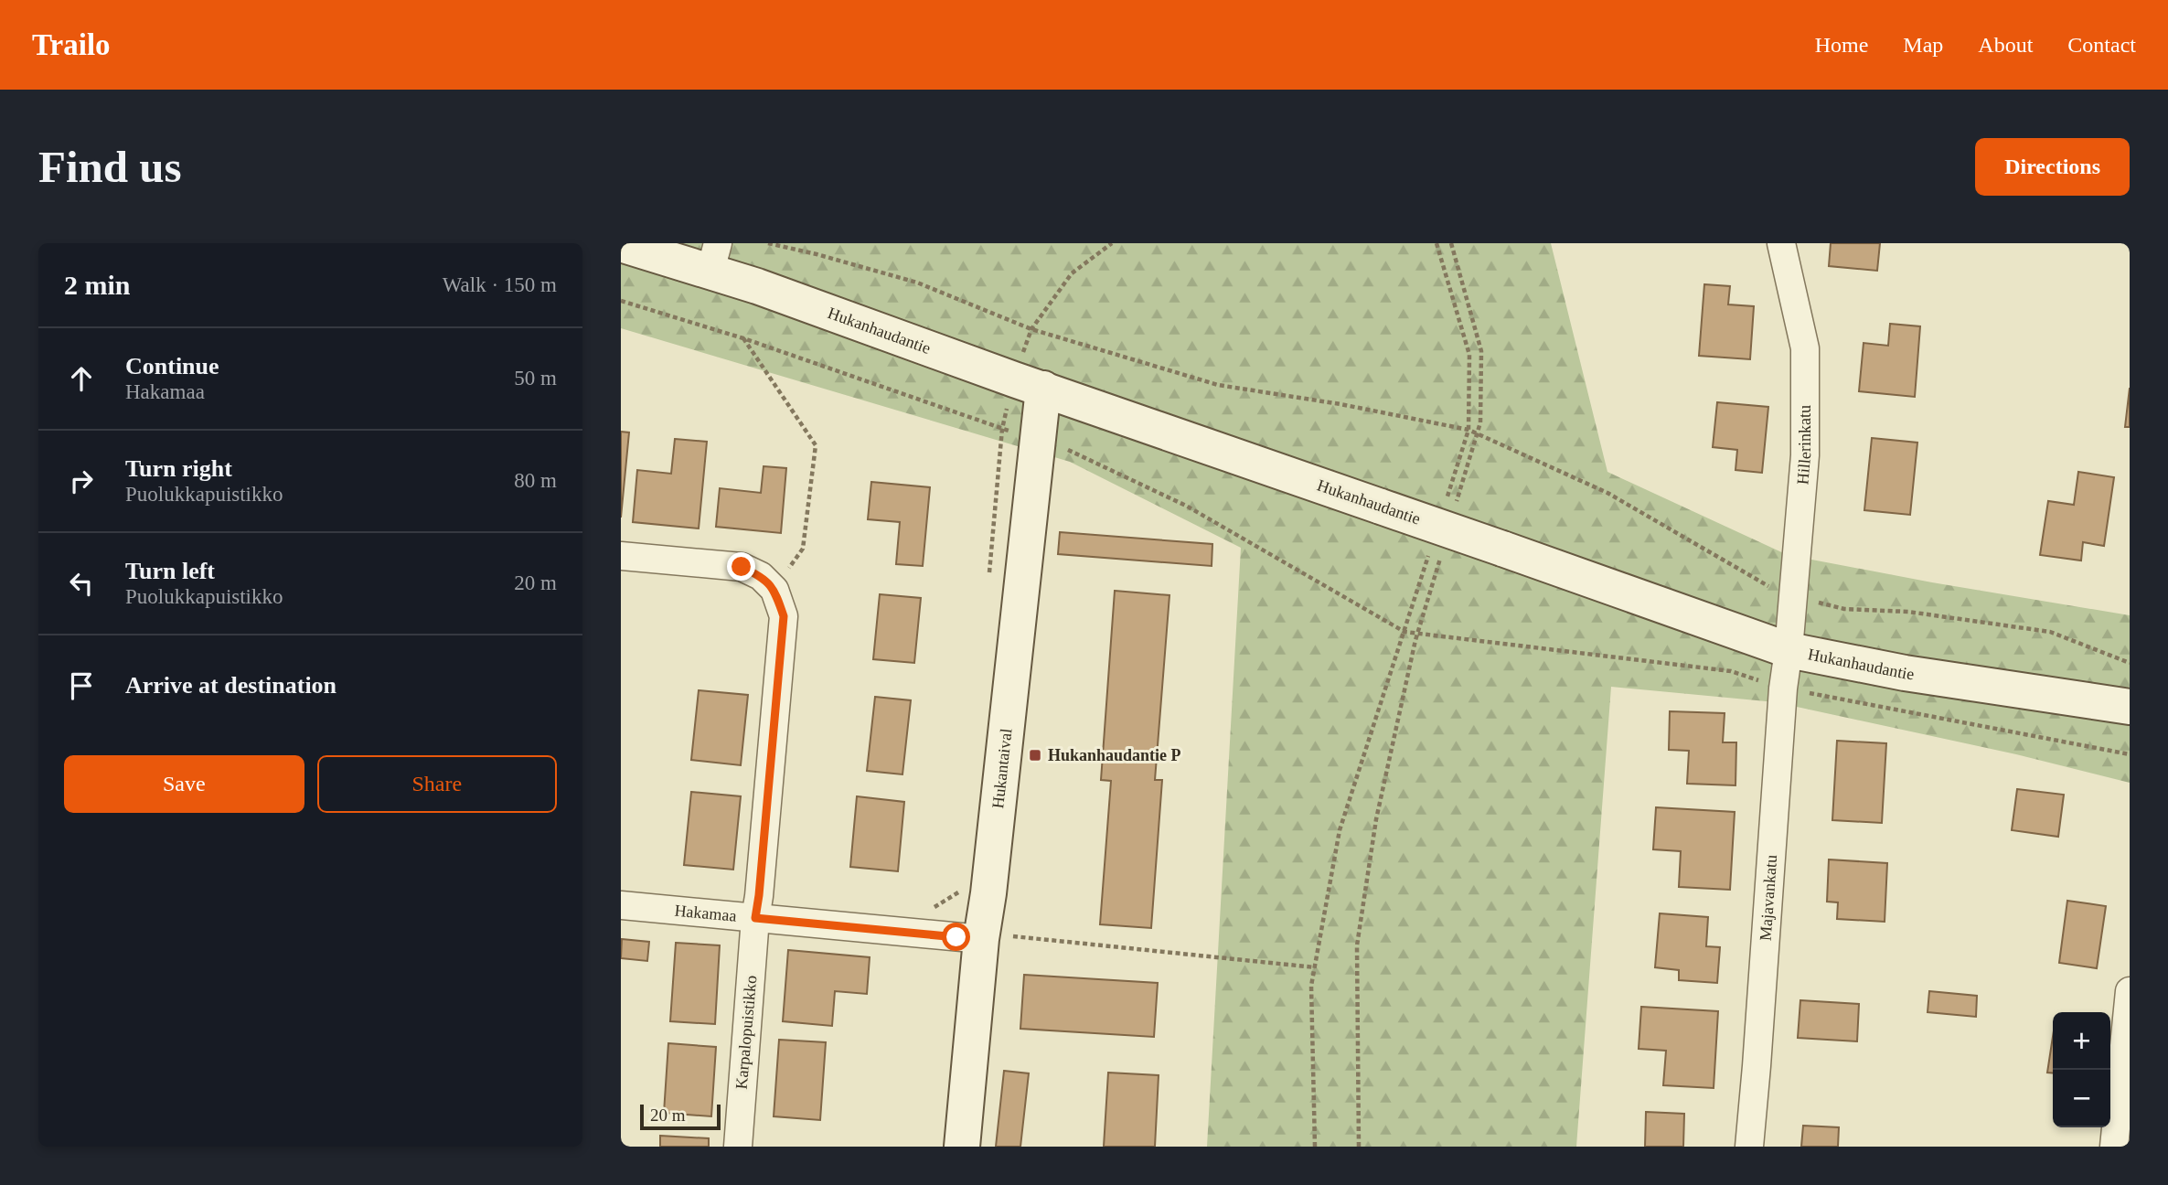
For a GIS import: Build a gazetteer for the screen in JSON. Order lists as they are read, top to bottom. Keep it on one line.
{"streets":{"main road":["Hukanhaudantie","Hukantaival"],"street":["Hillerinkatu","Majavankatu","Hakamaa","Karpalopuistikko"]},"crossings":[["Hukanhaudantie","Hillerinkatu"],["Hukanhaudantie","Hukantaival"],["Hukanhaudantie","Majavankatu"],["Hillerinkatu","Majavankatu"],["Hukantaival","Hakamaa"],["Hakamaa","Karpalopuistikko"]],"places":{"transit":["Hukanhaudantie P"]},"scale_bar":"20 m","page":{"header":"Trailo","nav":["Home","Map","About","Contact"],"buttons":["Directions",["Save","Share"]],"title":"Find us","heading":["2 min","Walk · 150 m"],"list":[["Continue","Hakamaa","50 m"],["Turn right","Puolukkapuistikko","80 m"],["Turn left","Puolukkapuistikko","20 m"],"Arrive at destination"],"map_buttons":["+","−"],"scale":"20 m"}}
